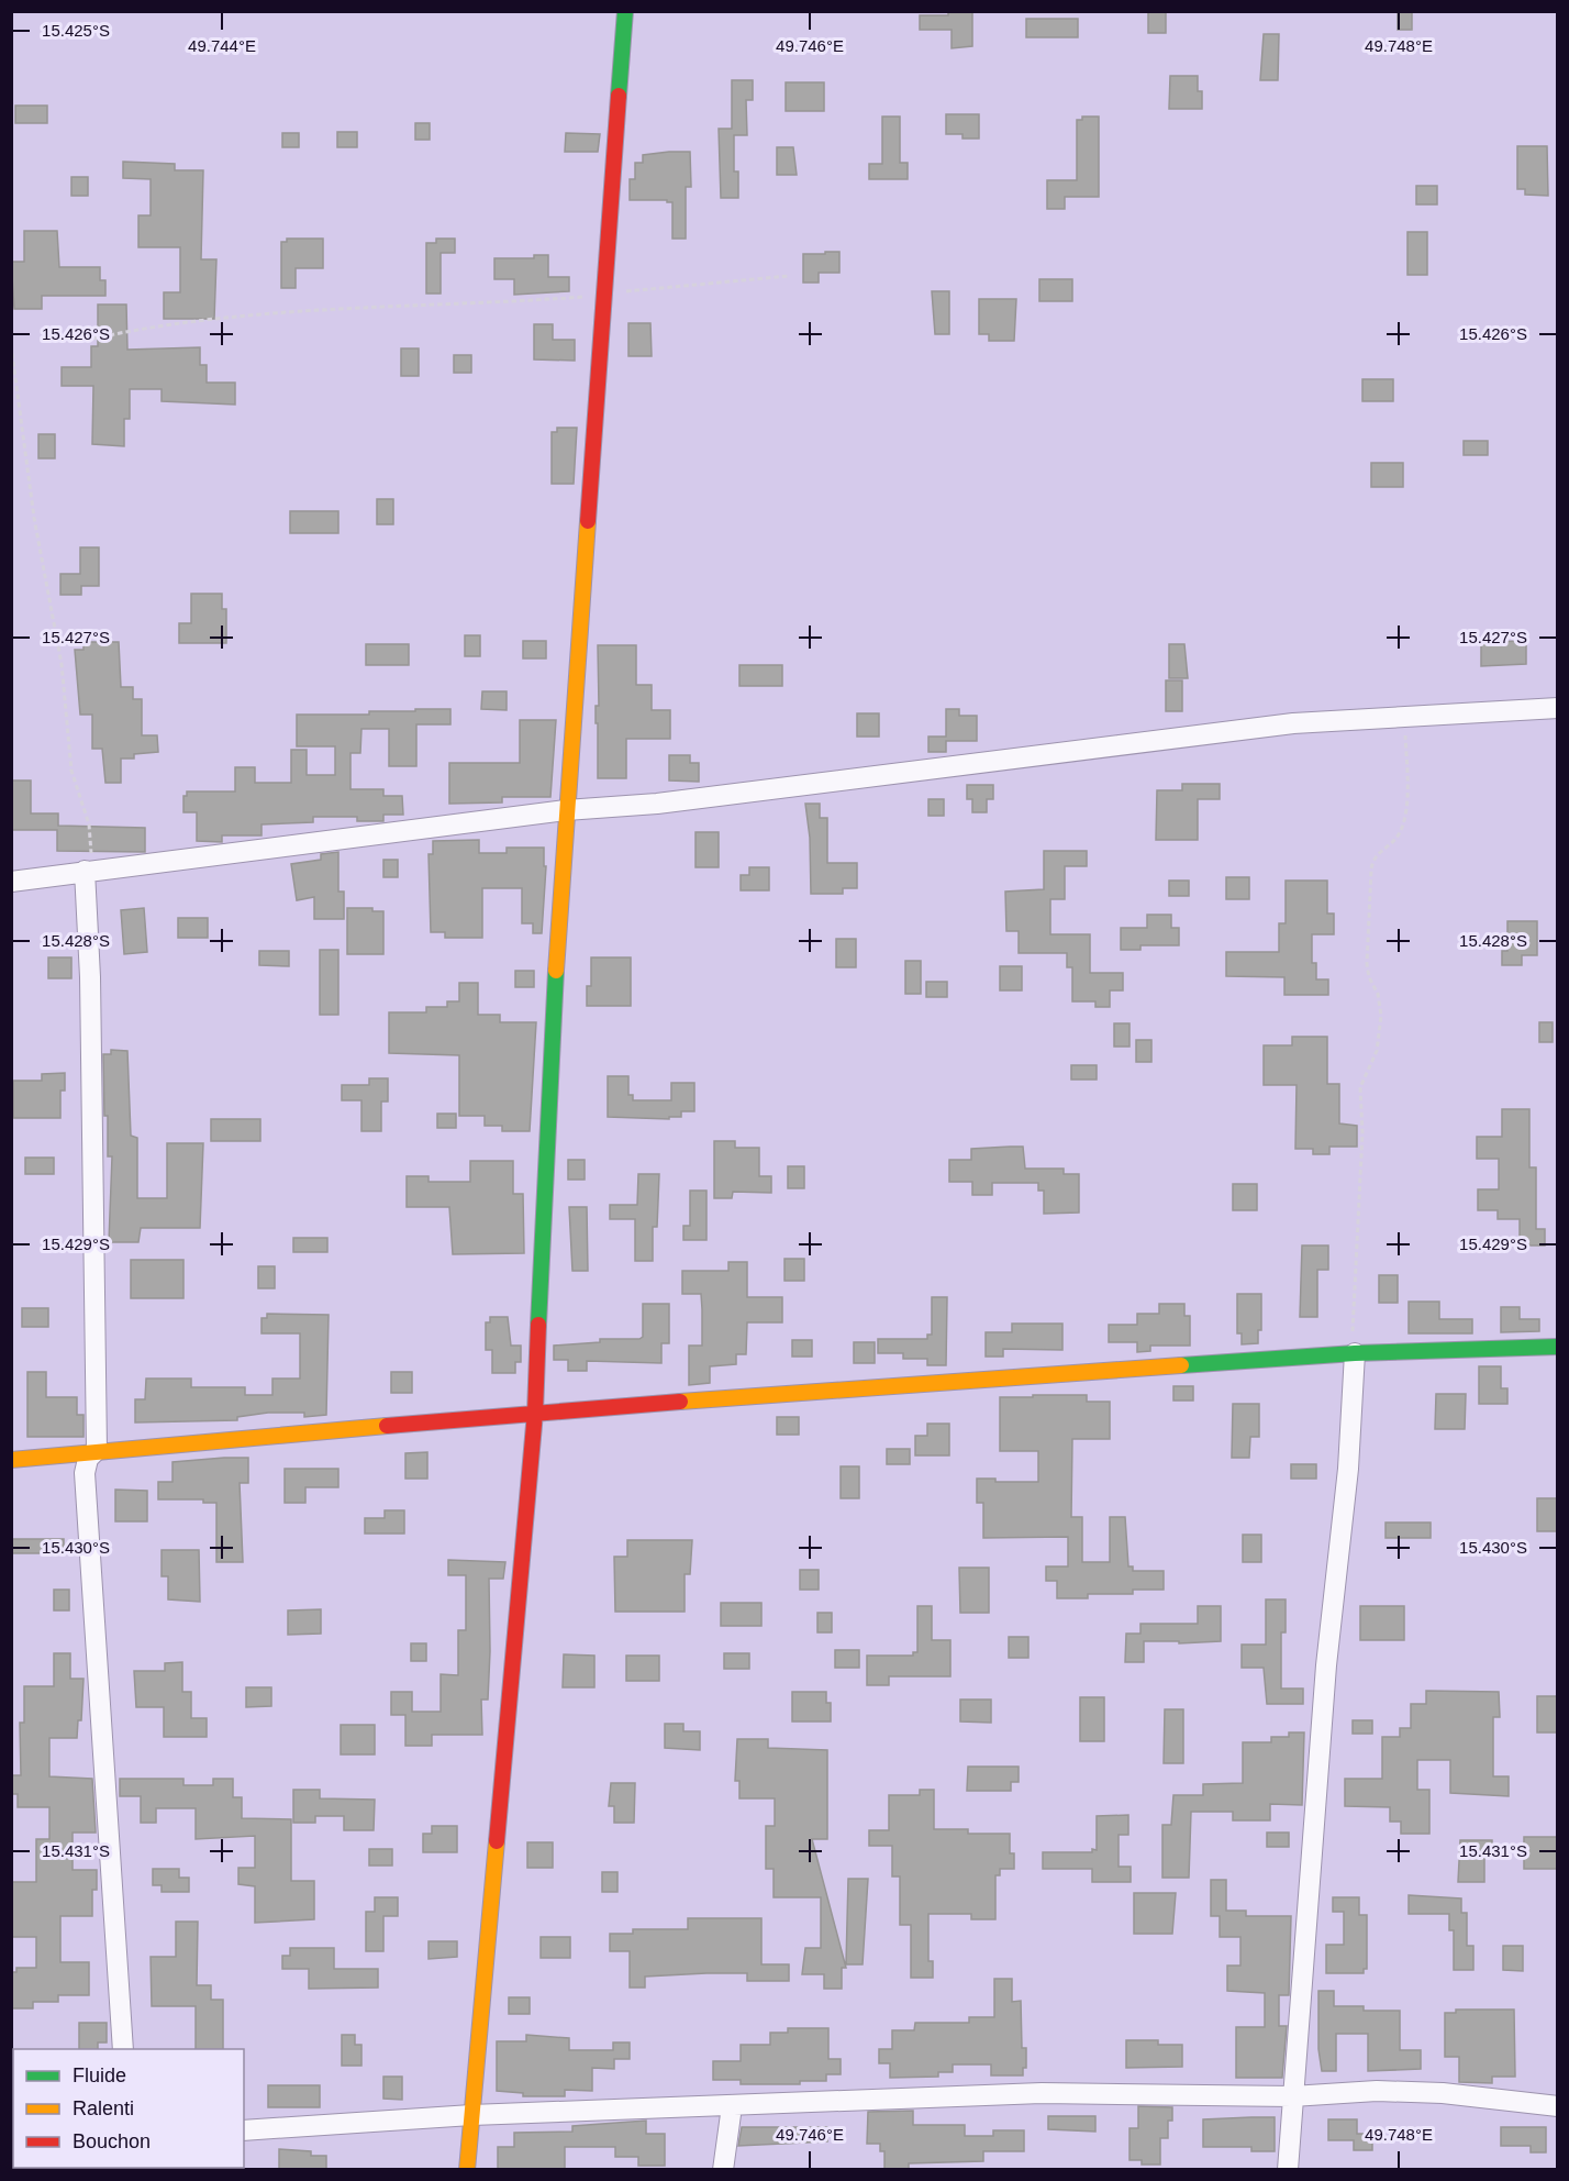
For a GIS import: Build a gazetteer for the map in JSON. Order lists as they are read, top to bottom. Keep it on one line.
{"legend":["Fluide","Ralenti","Bouchon"],"coordinates":["15.425°S","49.744°E","49.746°E","49.748°E","15.426°S","15.427°S","15.428°S","15.429°S","15.430°S","15.431°S"]}
